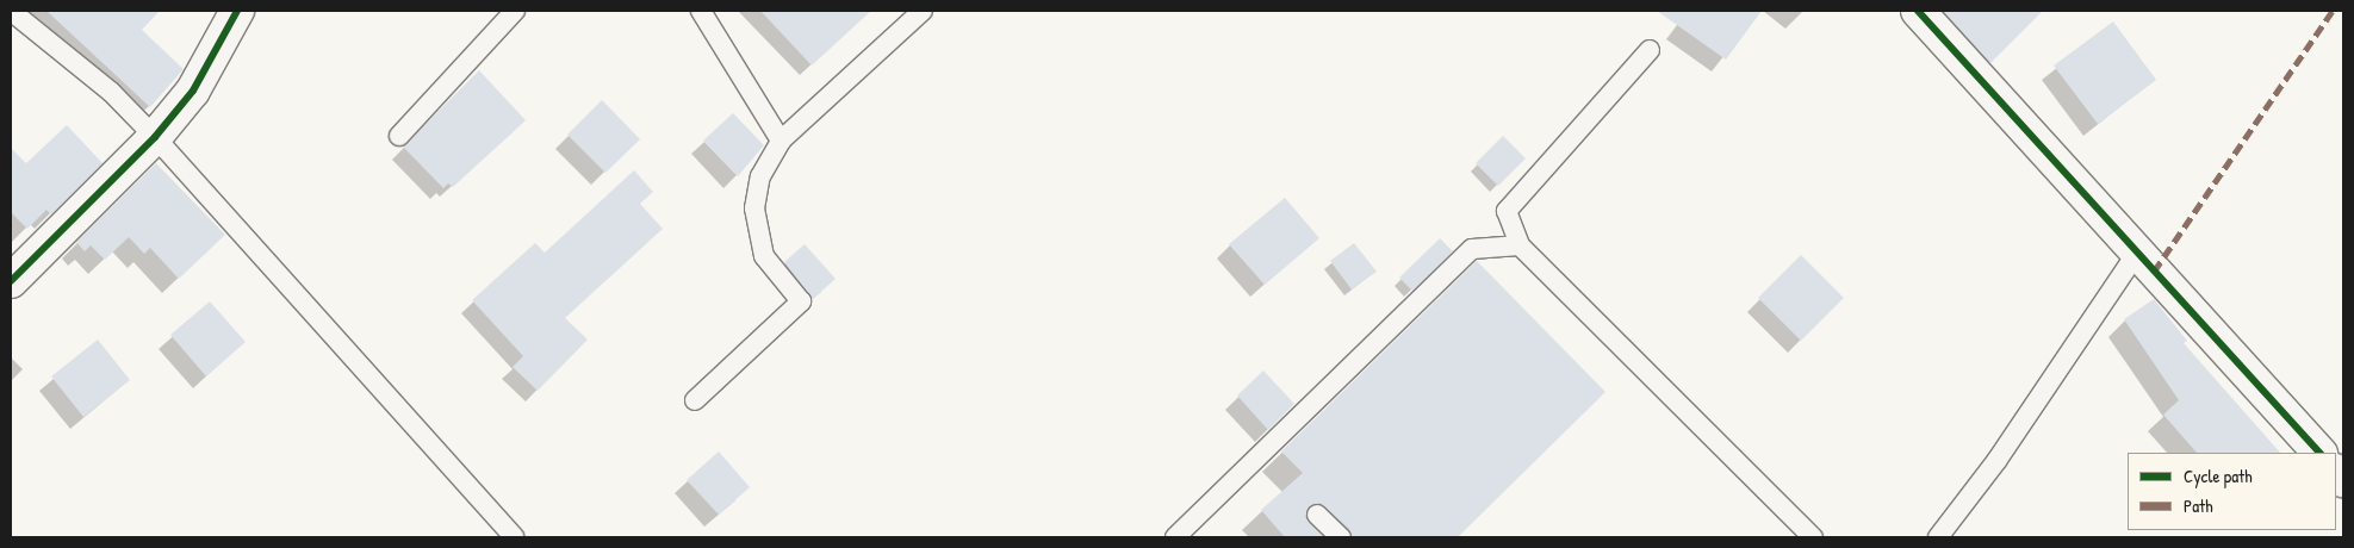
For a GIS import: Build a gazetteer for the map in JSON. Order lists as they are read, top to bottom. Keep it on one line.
{"legend":["Cycle path","Path"]}
